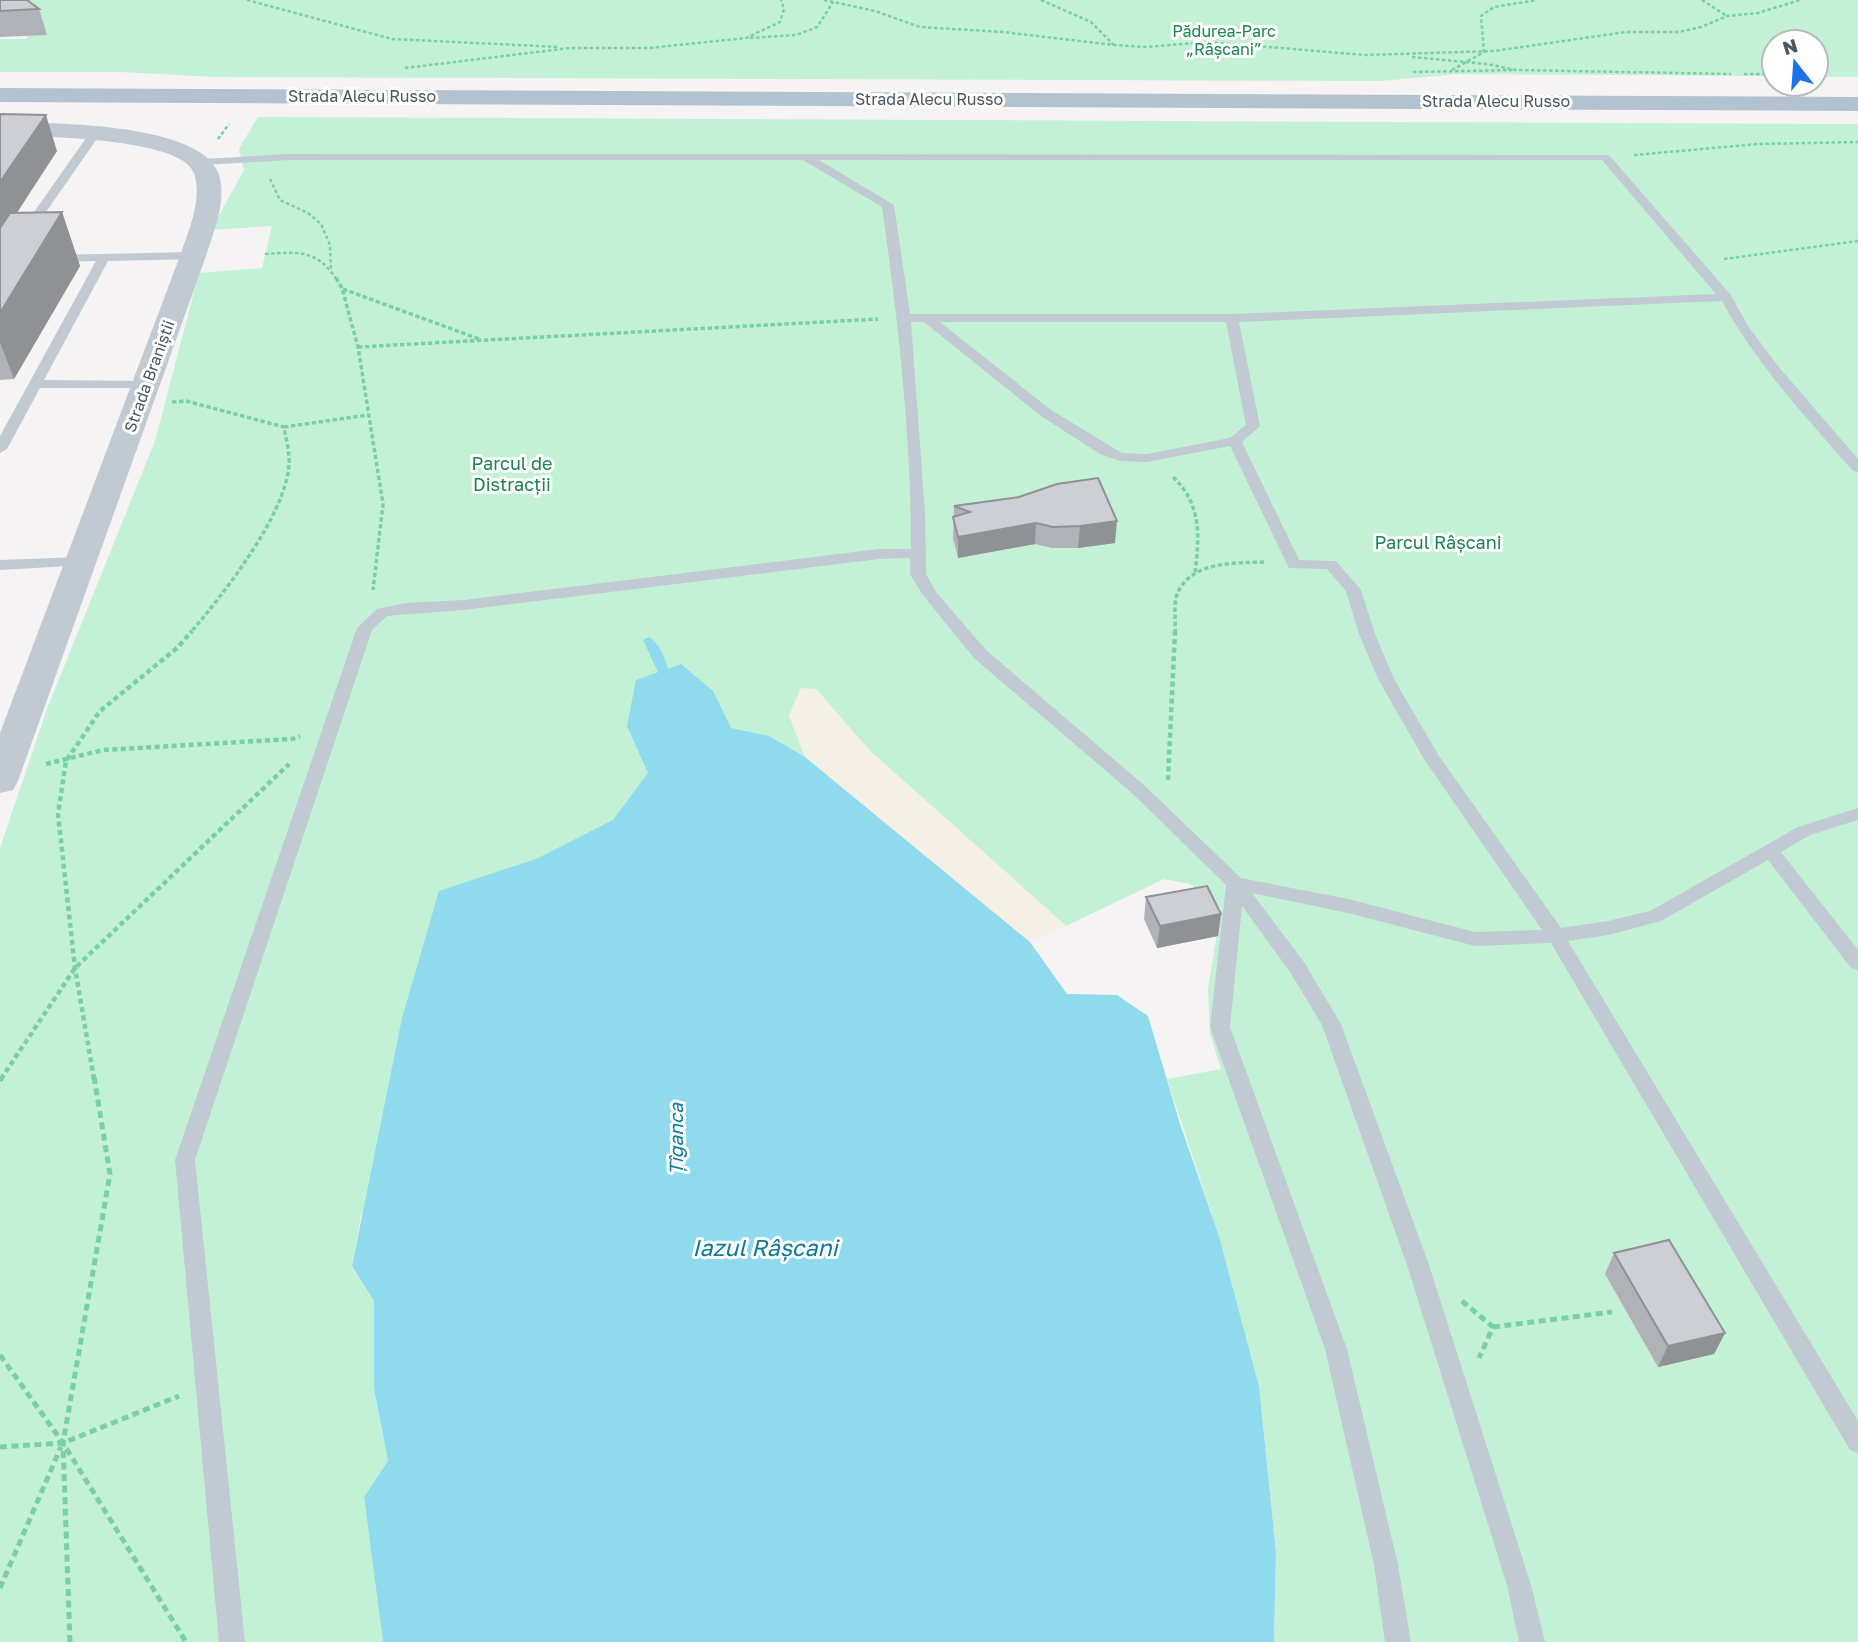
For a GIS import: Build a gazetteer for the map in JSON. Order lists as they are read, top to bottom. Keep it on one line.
{"streets":{"main road":["Strada Alecu Russo"],"street":["Strada Braniștii"]},"water":["Țîganca","Iazul Râșcani"],"parks":["Pădurea-Parc „Râșcani”","Parcul de Distracții","Parcul Râșcani"],"north":"top"}
